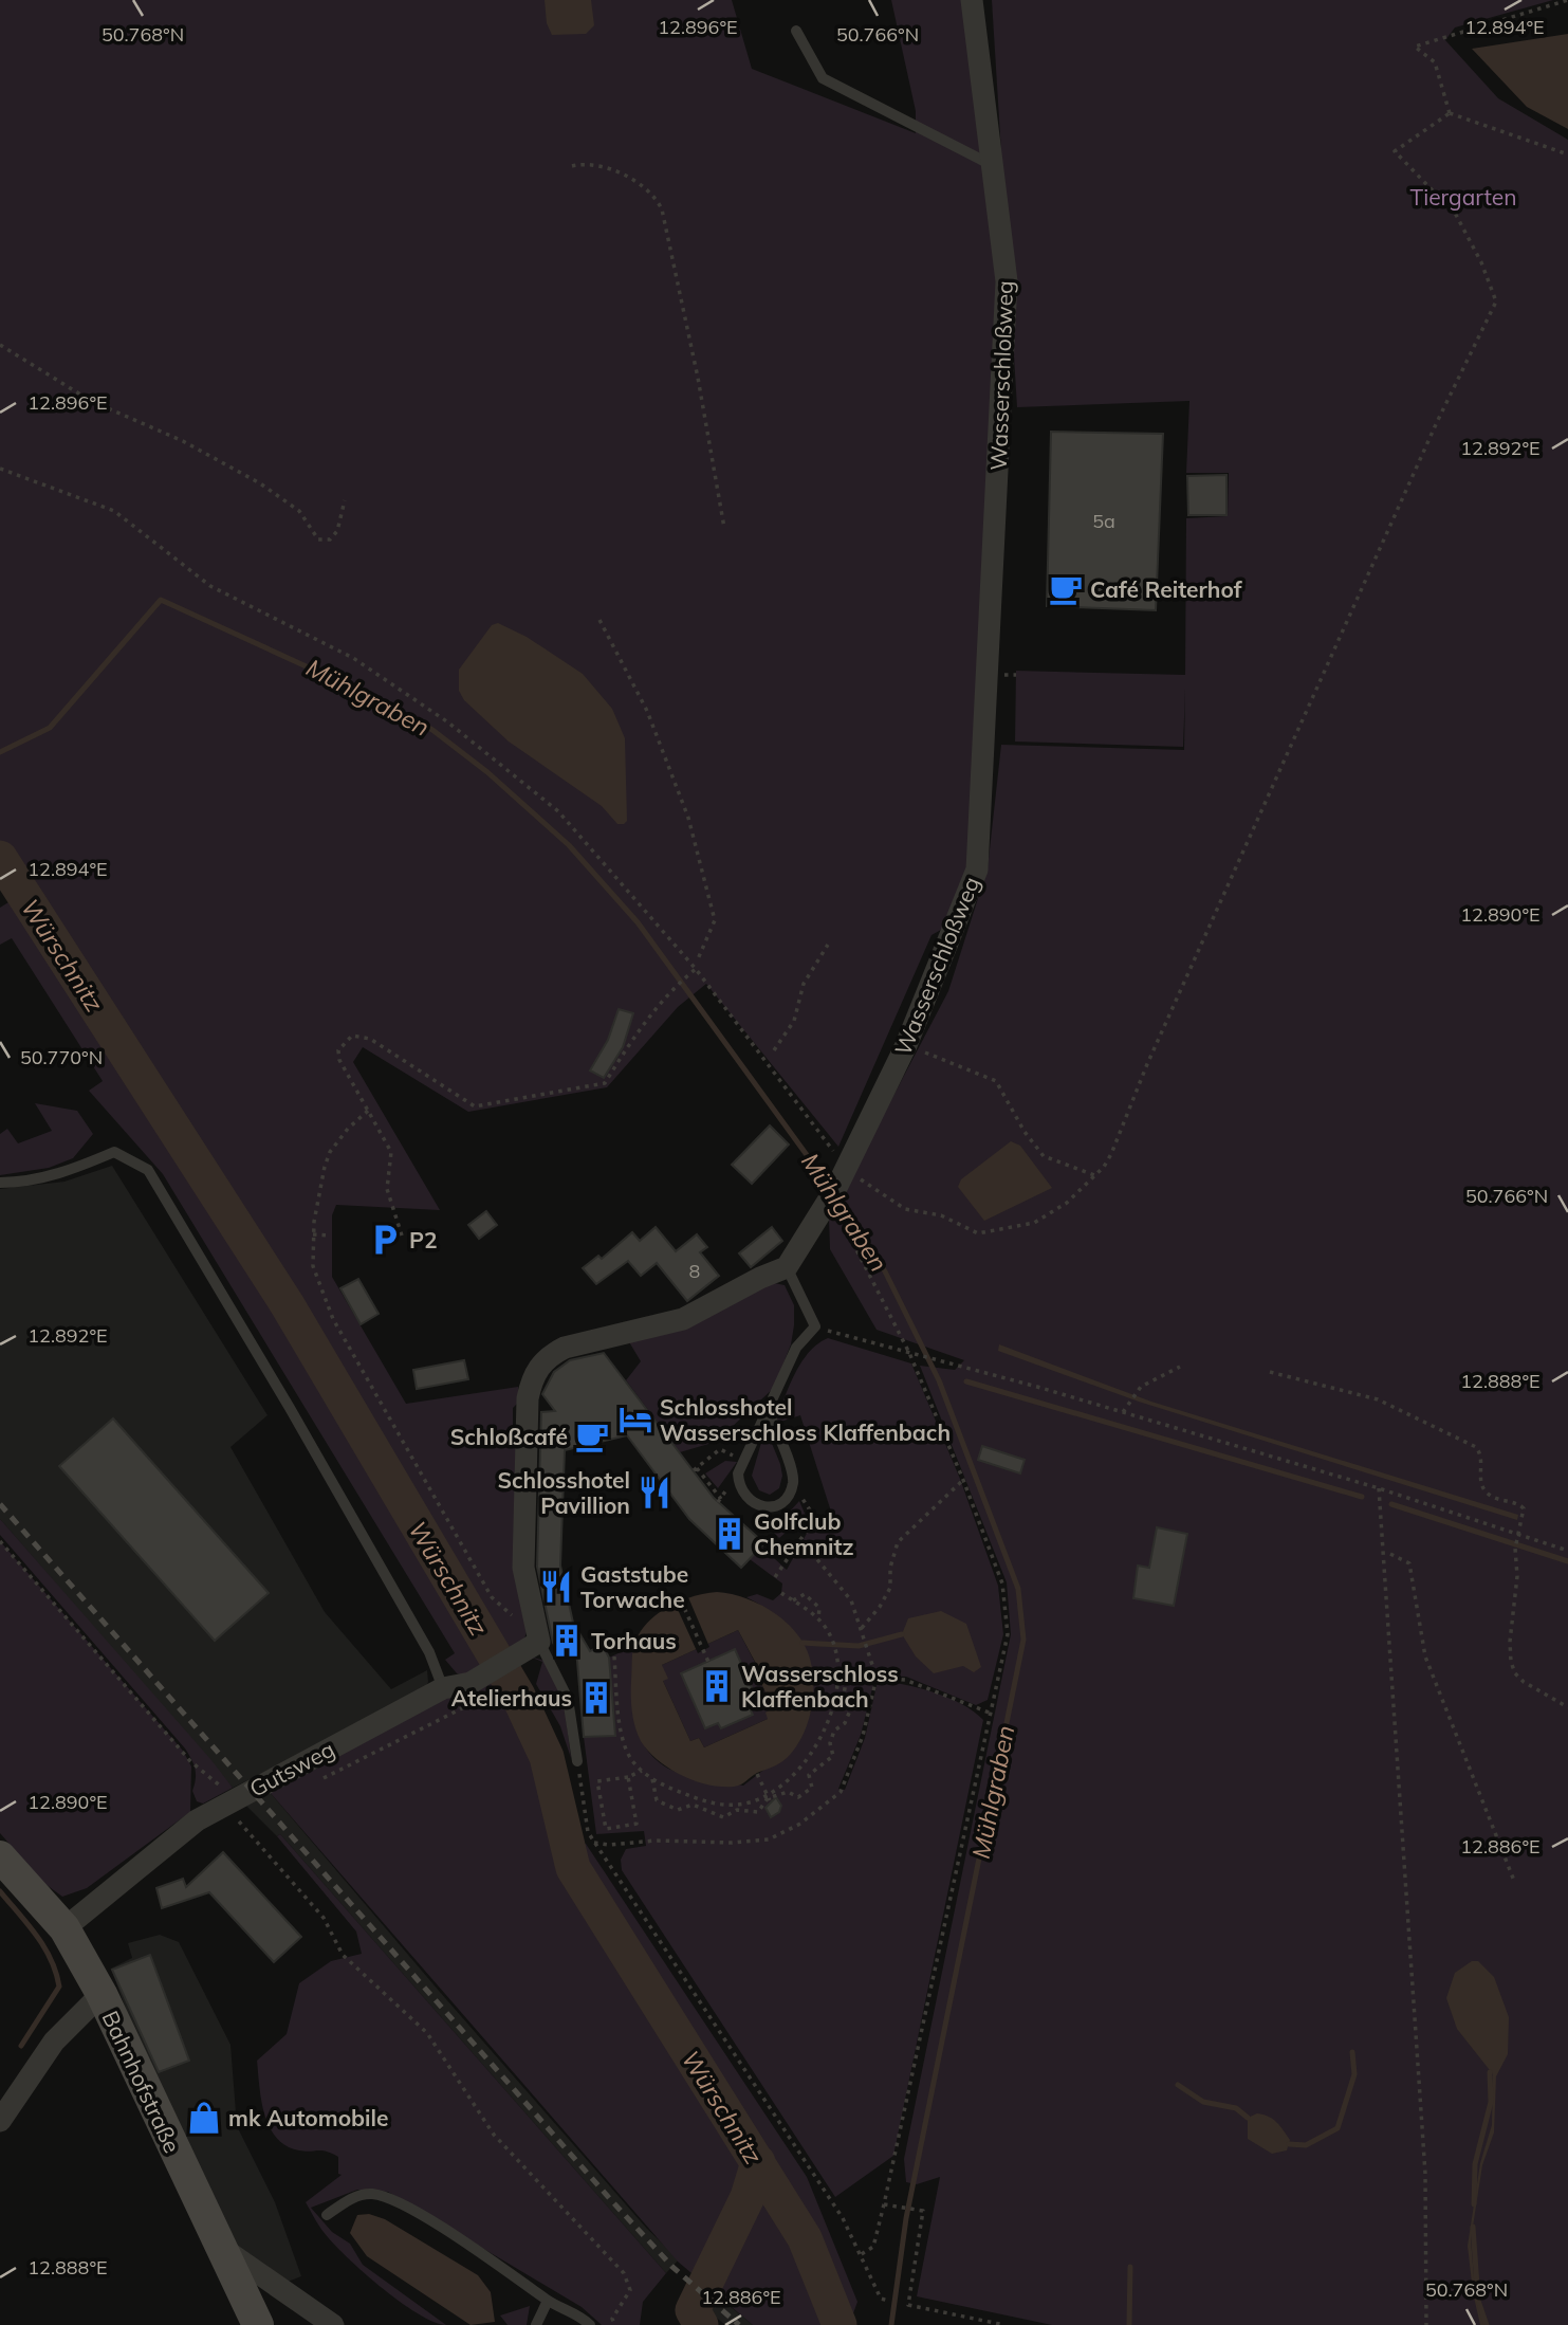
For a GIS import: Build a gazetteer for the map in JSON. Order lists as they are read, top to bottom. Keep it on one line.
{"streets":{"main road":["Bahnhofstraße"],"street":["Wasserschloßweg","Gutsweg"]},"crossings":[["Gutsweg","Bahnhofstraße"]],"water":["Mühlgraben","Würschnitz"],"parks":["Tiergarten"],"places":{"cafe":["Café Reiterhof","Schloßcafé"],"parking":["P2"],"hotel":["Schlosshotel Wasserschloss Klaffenbach"],"restaurant":["Schlosshotel Pavillion","Gaststube Torwache"],"building":["Golfclub Chemnitz","Torhaus","Wasserschloss Klaffenbach","Atelierhaus"],"shop":["mk Automobile"]},"house_numbers":["5a","8"],"coordinates":["12.896°E","12.894°E","50.768°N","50.766°N","12.892°E","12.890°E","50.770°N","12.888°E","12.886°E"]}
